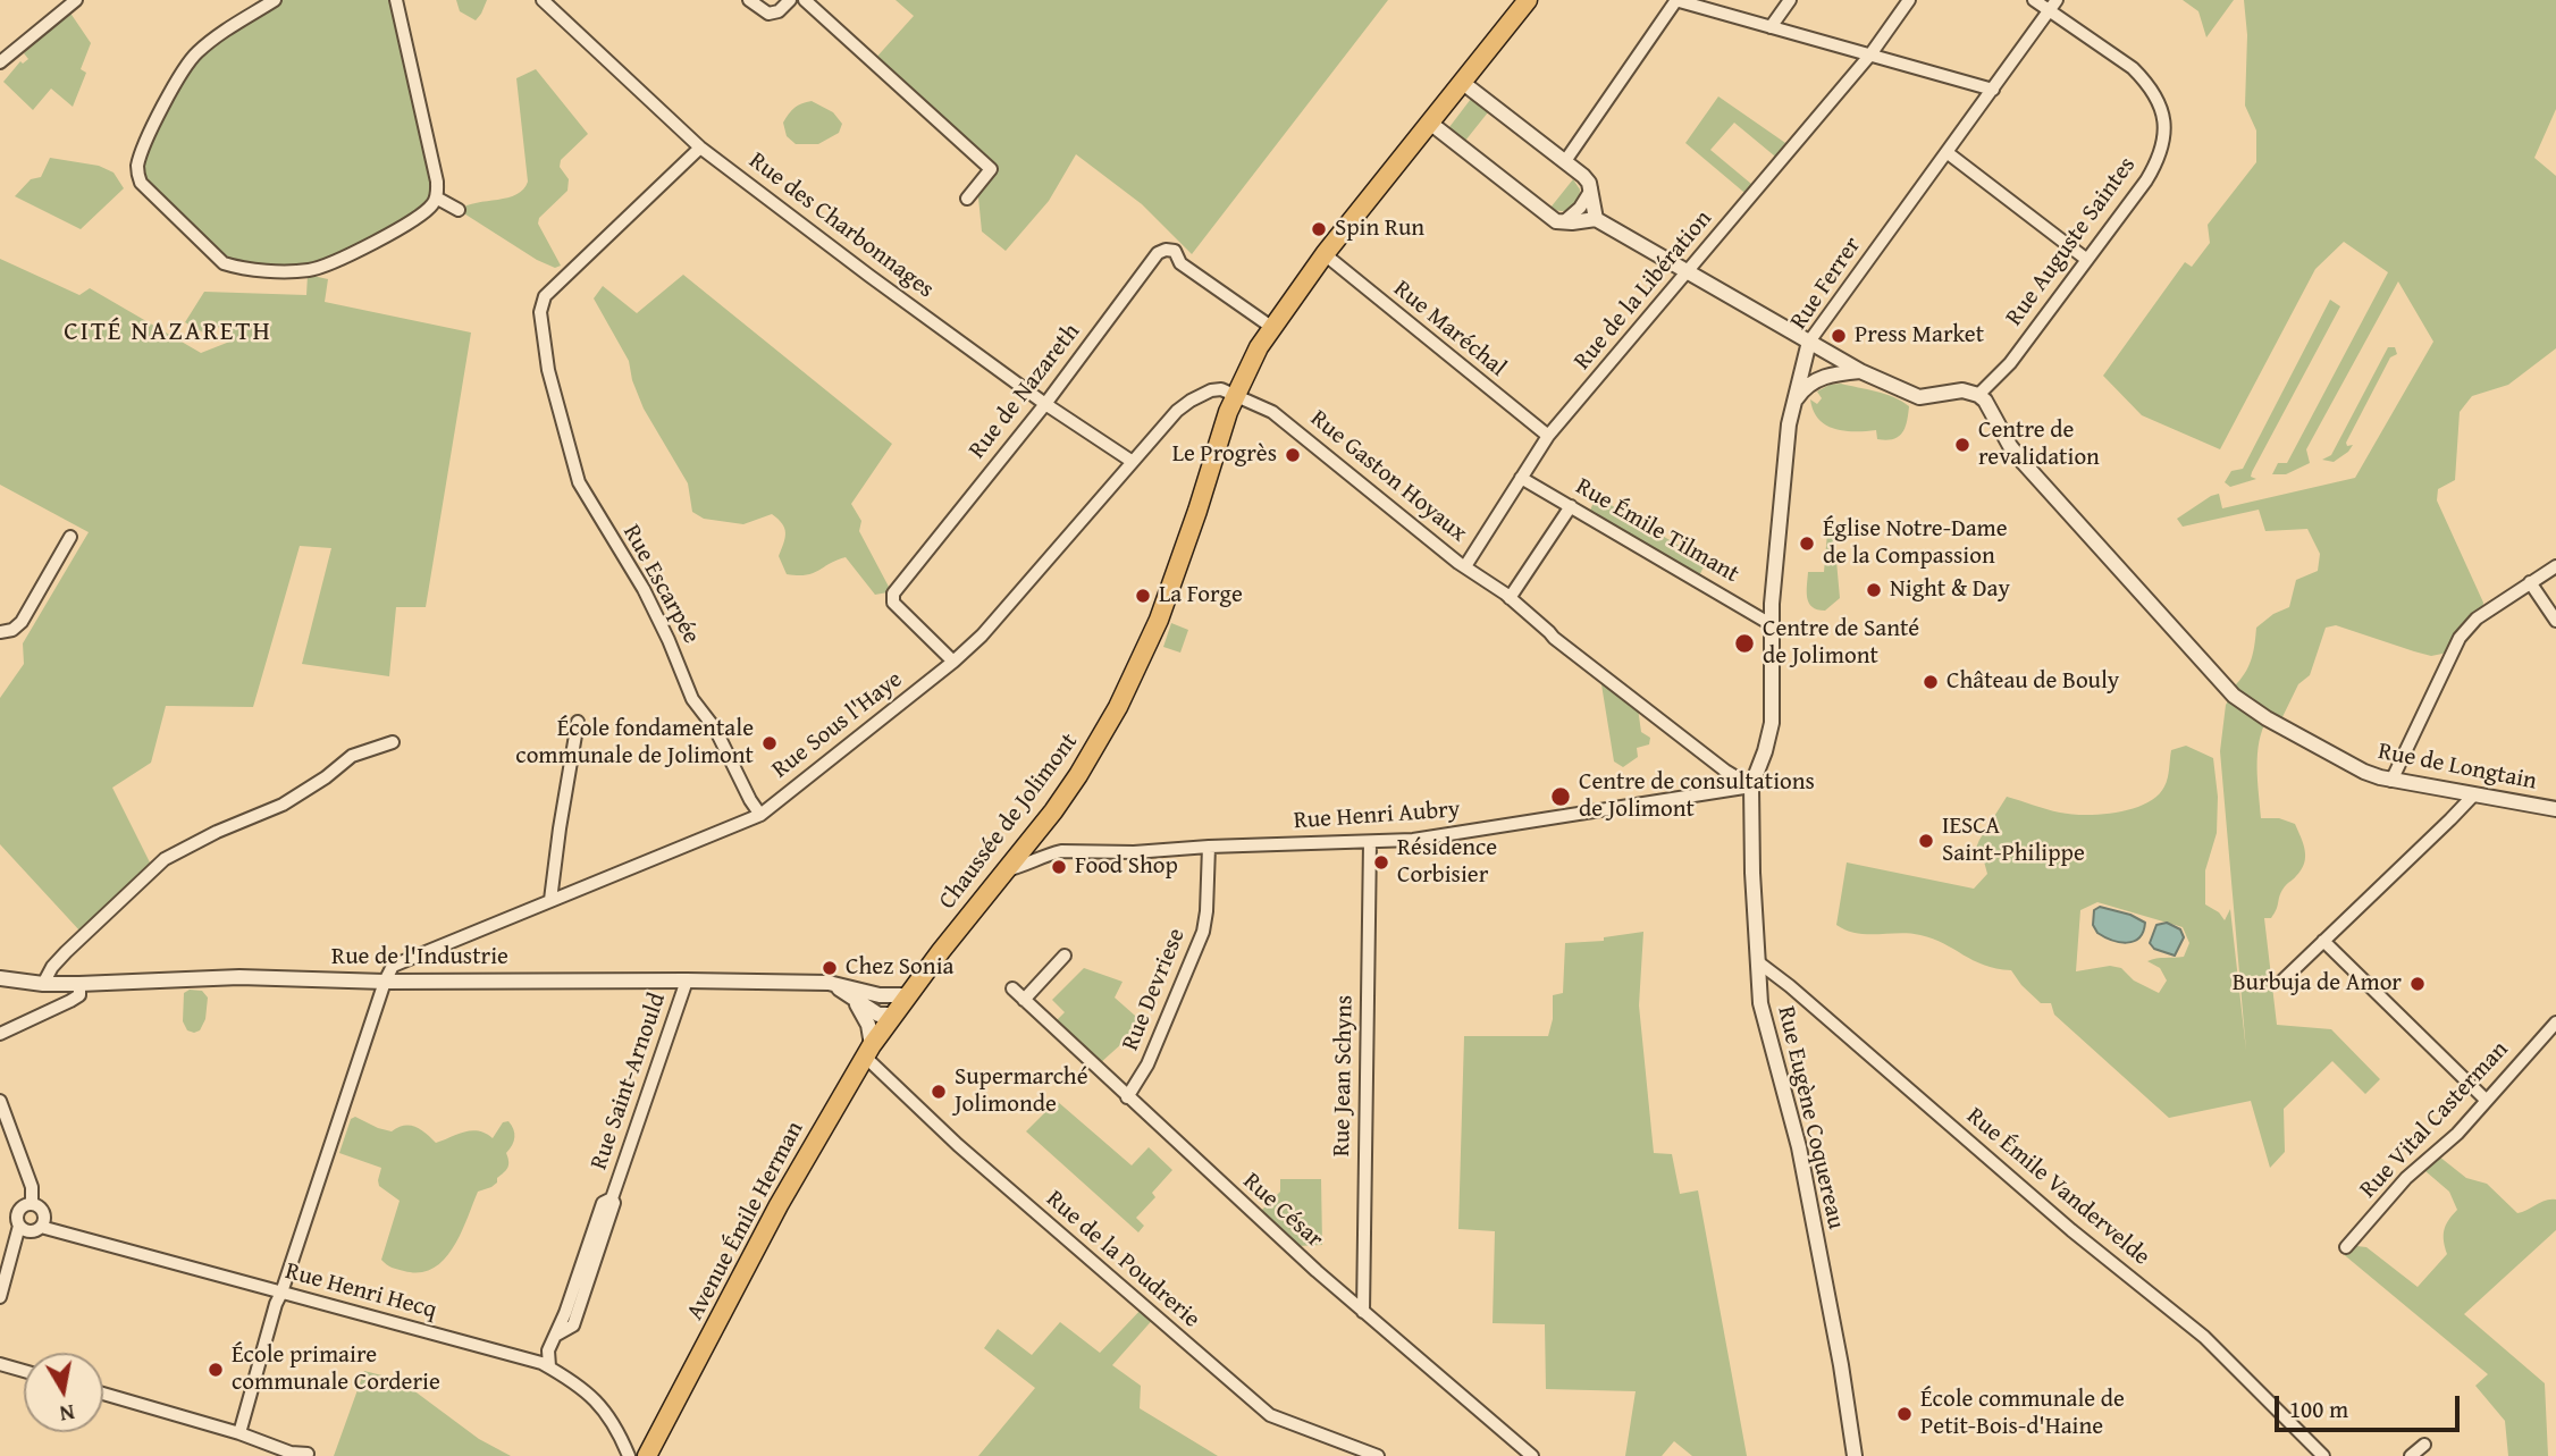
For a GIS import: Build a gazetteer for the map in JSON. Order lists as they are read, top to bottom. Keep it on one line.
{"streets":{"main road":["Chaussée de Jolimont","Avenue Émile Herman"],"street":["Rue des Charbonnages","Rue Auguste Saintes","Rue Ferrer","Rue de la Libération","Rue Maréchal","Rue de Nazareth","Rue Gaston Hoyaux","Rue Émile Tilmant","Rue Escarpée","Rue Sous l'Haye","Rue de Longtain","Rue Henri Aubry","Rue de l'Industrie","Rue Devriese","Rue Jean Schyns","Rue Saint-Arnould","Rue Eugène Coquereau","Rue Vital Casterman","Rue Émile Vandervelde","Rue César","Rue de la Poudrerie","Rue Henri Hecq"]},"crossings":[["Rue des Charbonnages","Rue de Nazareth"],["Rue des Charbonnages","Rue Escarpée"],["Rue des Charbonnages","Rue Sous l'Haye"],["Rue Auguste Saintes","Rue Ferrer"],["Rue Auguste Saintes","Rue de Longtain"],["Rue Ferrer","Rue Gaston Hoyaux"],["Rue Ferrer","Rue Émile Tilmant"],["Rue Ferrer","Rue Henri Aubry"],["Rue Ferrer","Rue Eugène Coquereau"],["Rue de la Libération","Rue Maréchal"],["Rue de la Libération","Rue Gaston Hoyaux"],["Rue de la Libération","Rue Émile Tilmant"],["Rue Maréchal","Chaussée de Jolimont"],["Rue de Nazareth","Rue Sous l'Haye"],["Rue de Nazareth","Chaussée de Jolimont"],["Rue Gaston Hoyaux","Rue Sous l'Haye"],["Rue Gaston Hoyaux","Rue Henri Aubry"],["Rue Gaston Hoyaux","Chaussée de Jolimont"],["Rue Gaston Hoyaux","Rue Eugène Coquereau"],["Rue Escarpée","Rue Sous l'Haye"],["Rue Sous l'Haye","Chaussée de Jolimont"],["Rue Sous l'Haye","Rue de l'Industrie"],["Rue Henri Aubry","Chaussée de Jolimont"],["Rue Henri Aubry","Rue Devriese"],["Rue Henri Aubry","Rue Jean Schyns"],["Rue Henri Aubry","Rue Eugène Coquereau"],["Chaussée de Jolimont","Rue de l'Industrie"],["Chaussée de Jolimont","Avenue Émile Herman"],["Rue de l'Industrie","Rue Saint-Arnould"],["Rue de l'Industrie","Avenue Émile Herman"],["Rue de l'Industrie","Rue de la Poudrerie"],["Rue Devriese","Rue César"],["Rue Jean Schyns","Rue César"],["Rue Eugène Coquereau","Rue Émile Vandervelde"],["Avenue Émile Herman","Rue de la Poudrerie"]],"districts":["CITÉ NAZARETH"],"places":["Spin Run","Press Market","Centre de revalidation","Le Progrès","Église Notre-Dame de la Compassion","Night & Day","La Forge","Centre de Santé de Jolimont","Château de Bouly","École fondamentale communale de Jolimont","Centre de consultations de Jolimont","IESCA Saint-Philippe","Résidence Corbisier","Food Shop","Chez Sonia","Burbuja de Amor","Supermarché Jolimonde","École primaire communale Corderie","École communale de Petit-Bois-d'Haine"],"scale_bar":"100 m","north":"bottom"}
